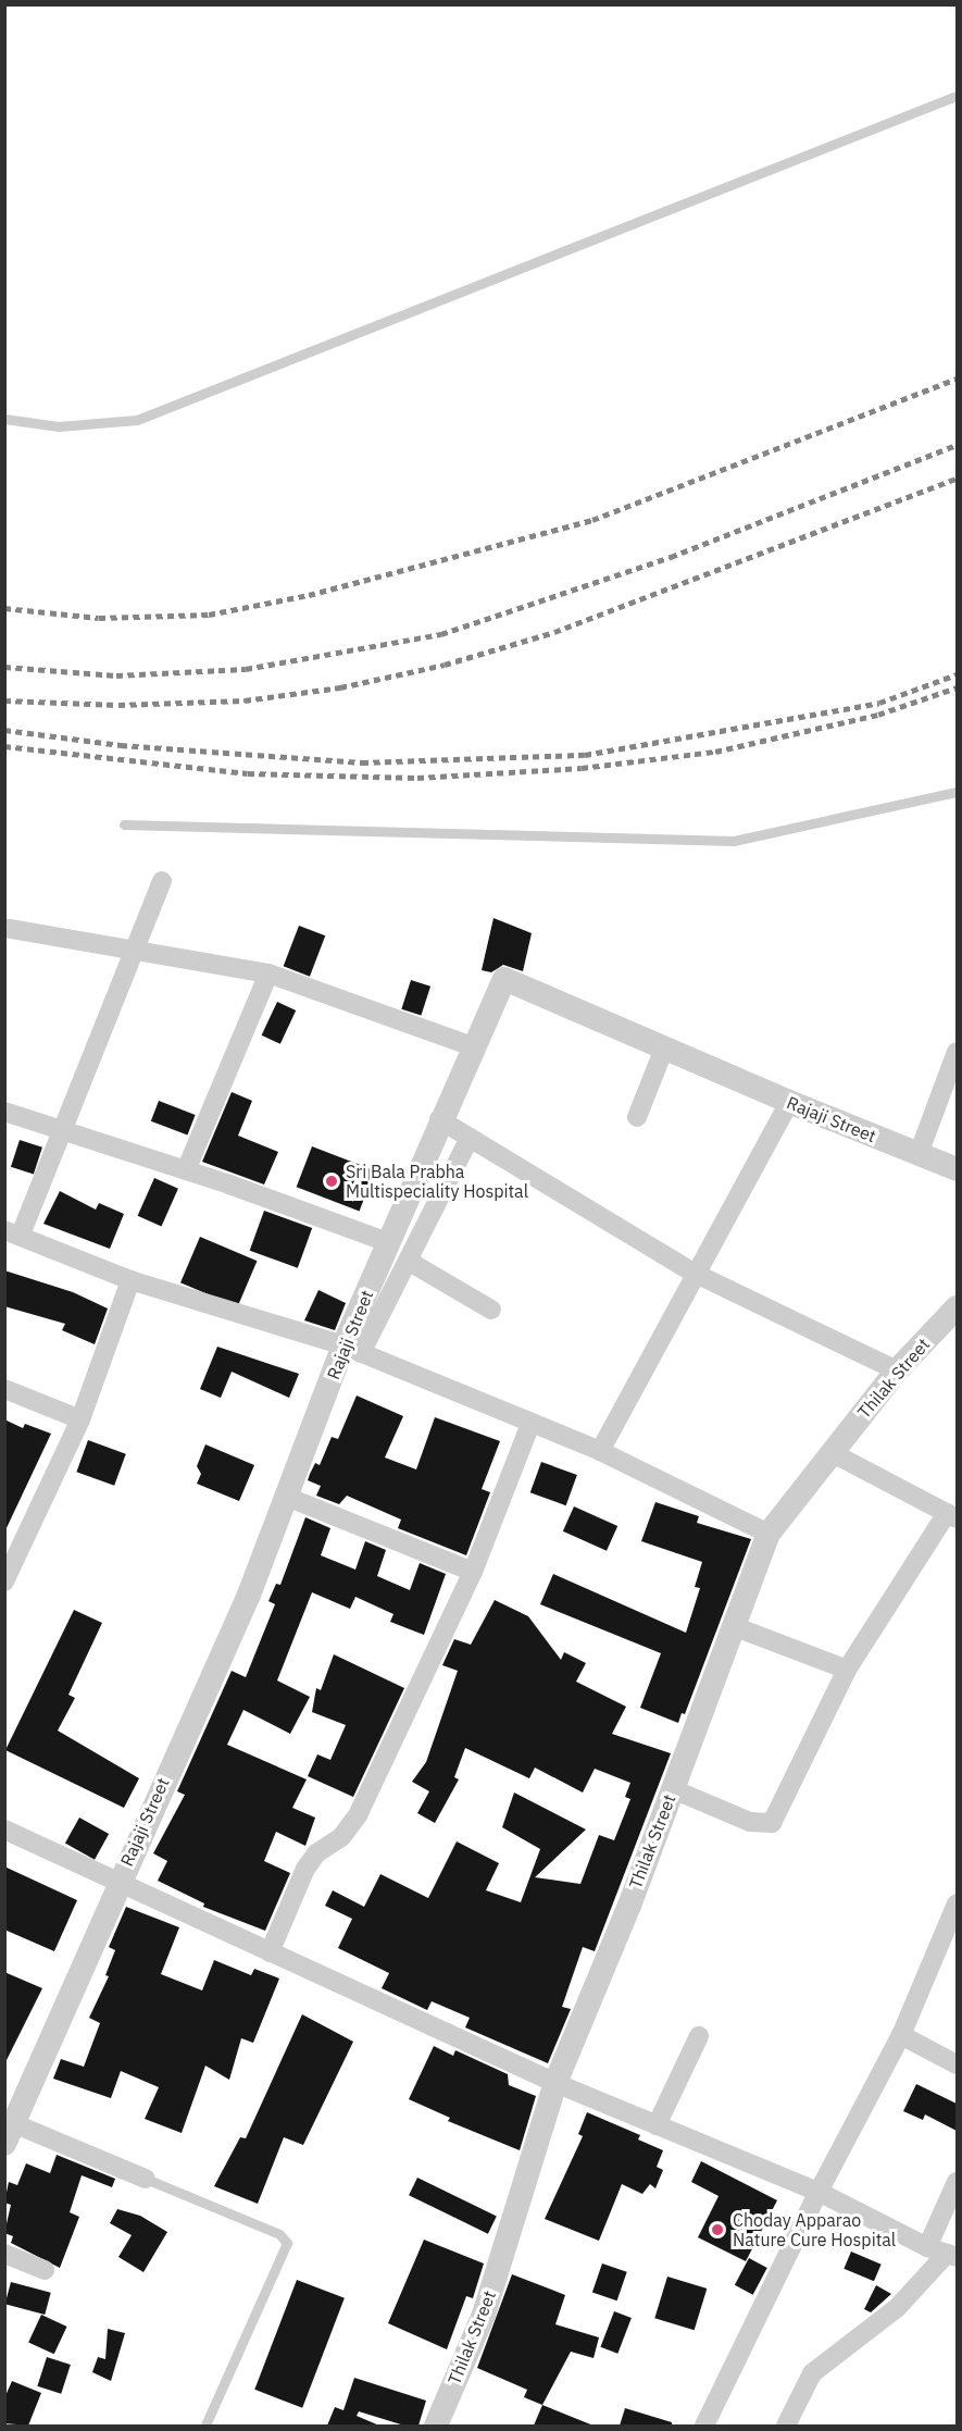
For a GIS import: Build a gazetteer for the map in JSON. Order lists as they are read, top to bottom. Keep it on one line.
{"streets":{"street":["Rajaji Street","Thilak Street"]},"places":["Sri Bala Prabha Multispeciality Hospital","Choday Apparao Nature Cure Hospital"]}
